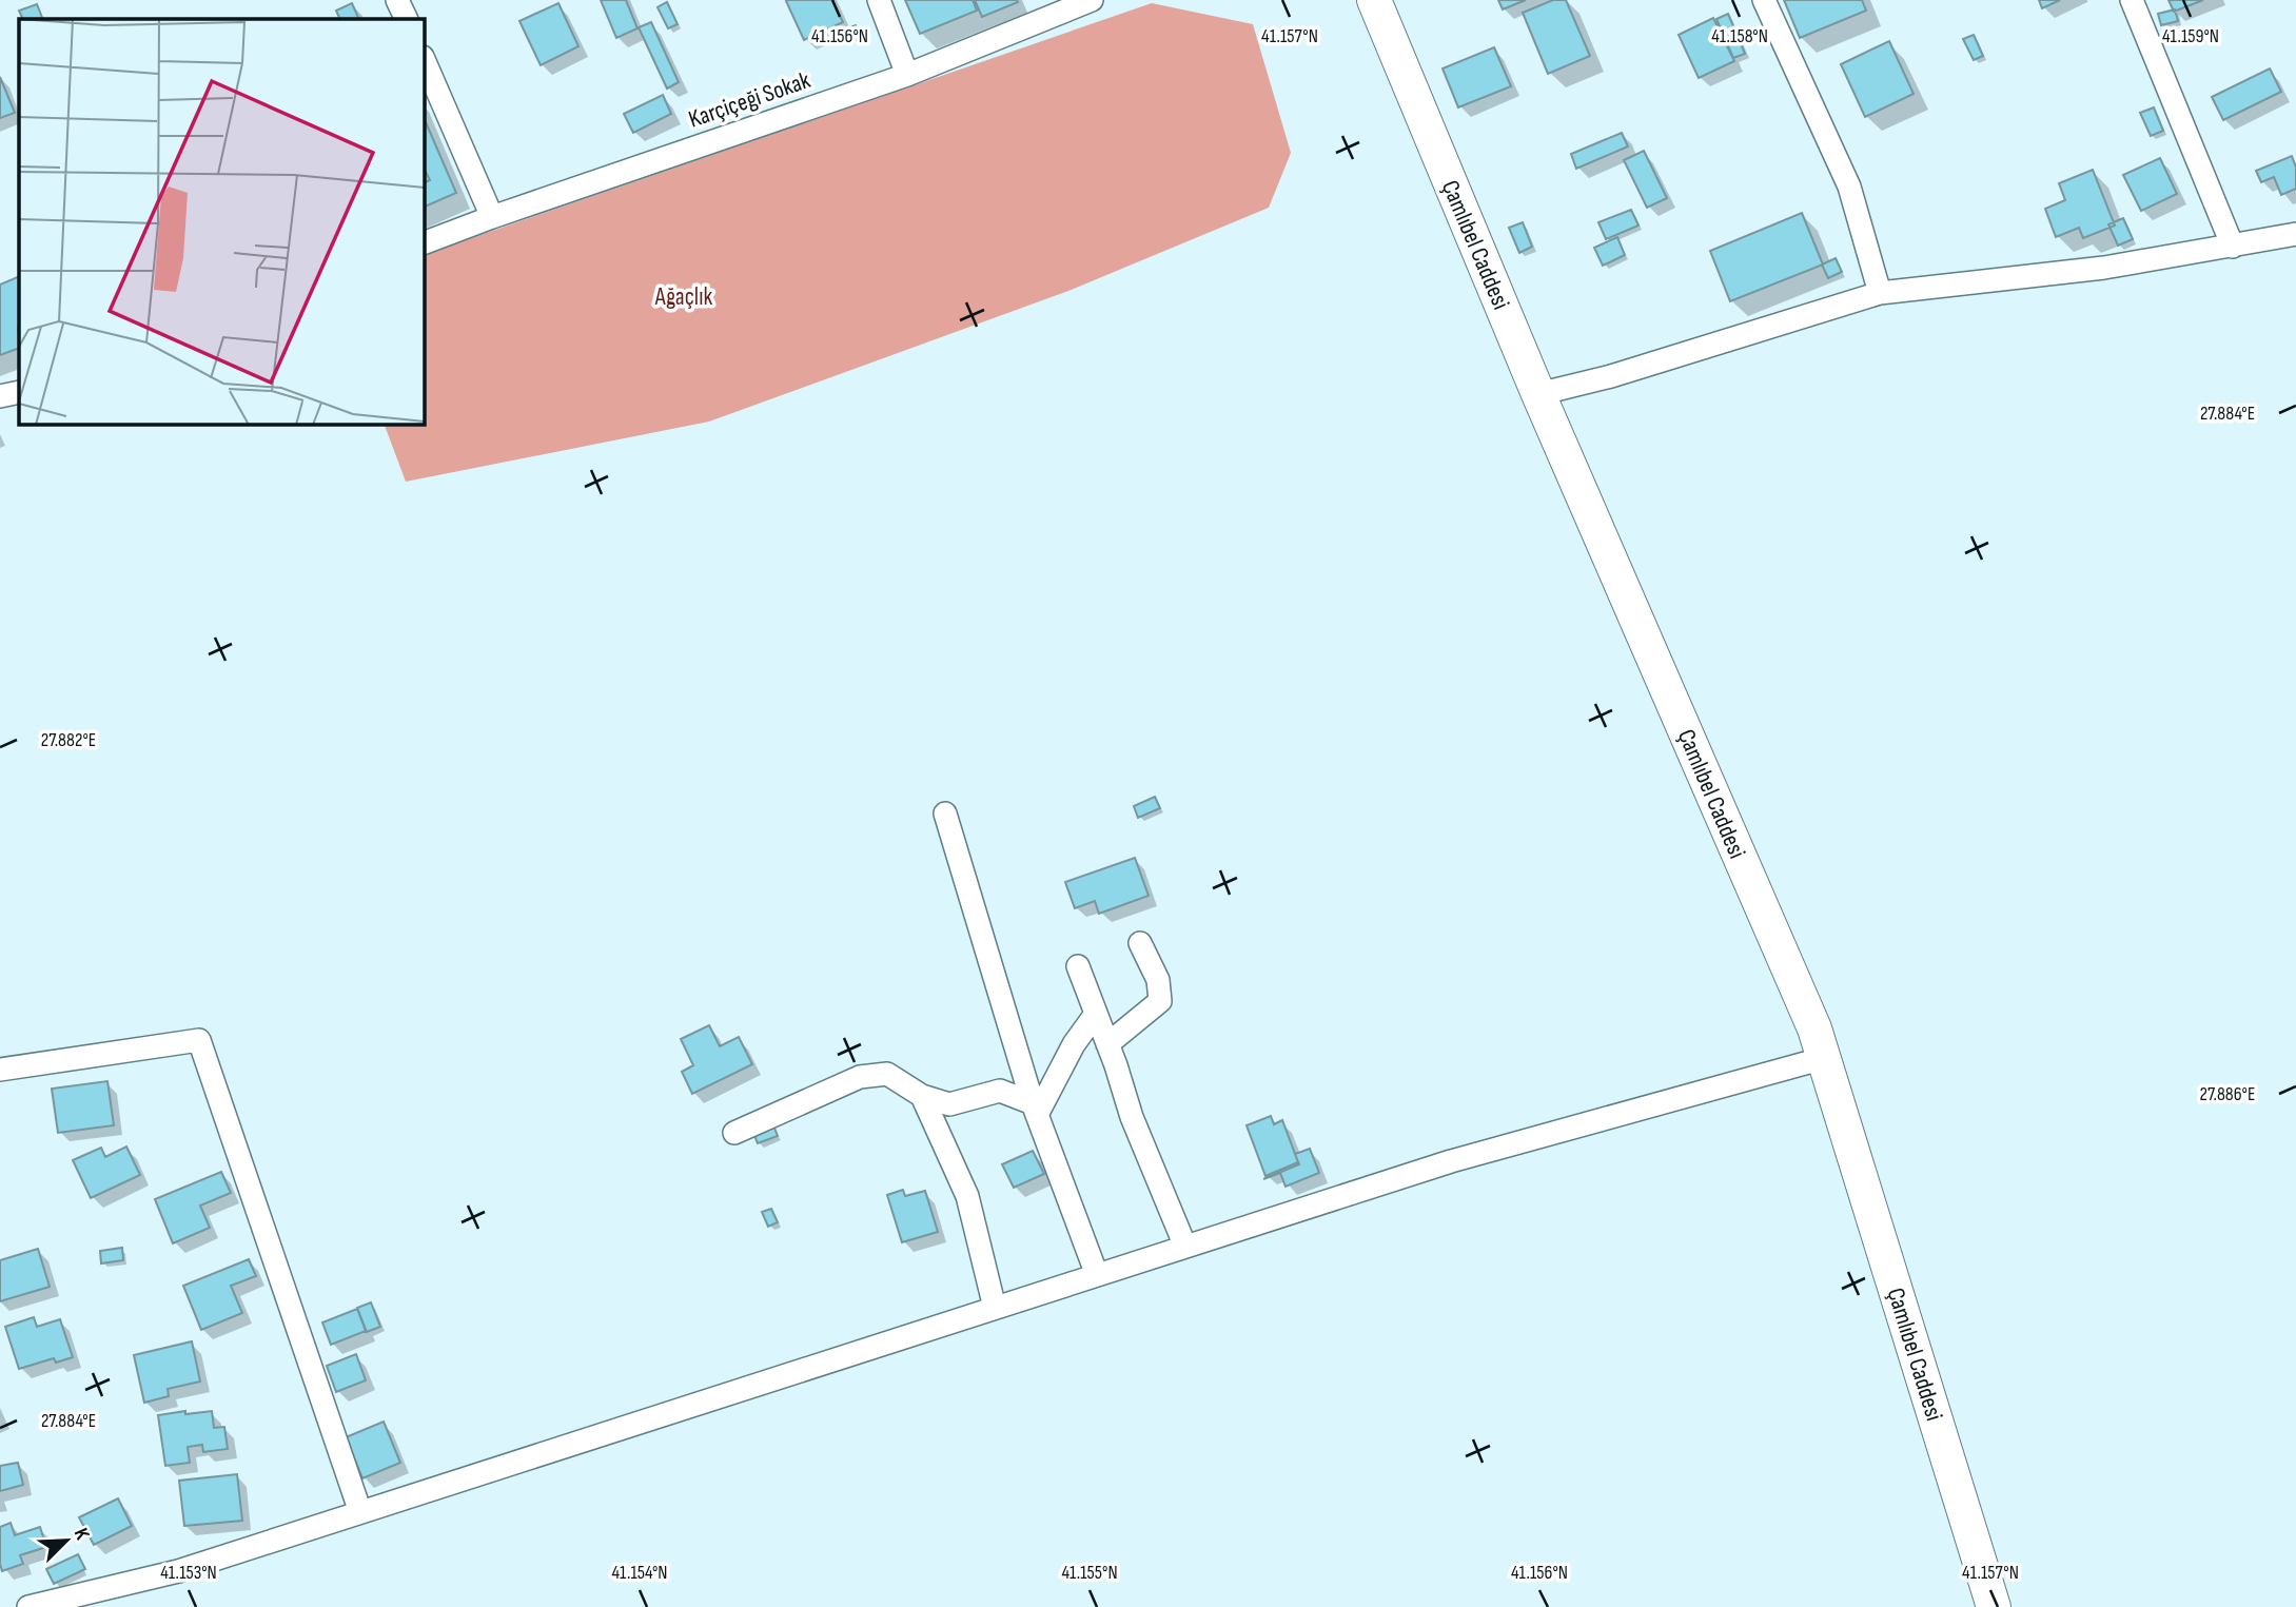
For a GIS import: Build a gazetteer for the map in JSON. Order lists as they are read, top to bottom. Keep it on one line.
{"streets":{"main road":["Çamlıbel Caddesi"],"street":["Karçiçeği Sokak"]},"parks":["Ağaçlık"],"north":"top right","coordinates":["41.156°N","41.157°N","41.158°N","41.159°N","27.884°E","27.882°E","27.886°E","41.153°N","41.154°N","41.155°N"]}
